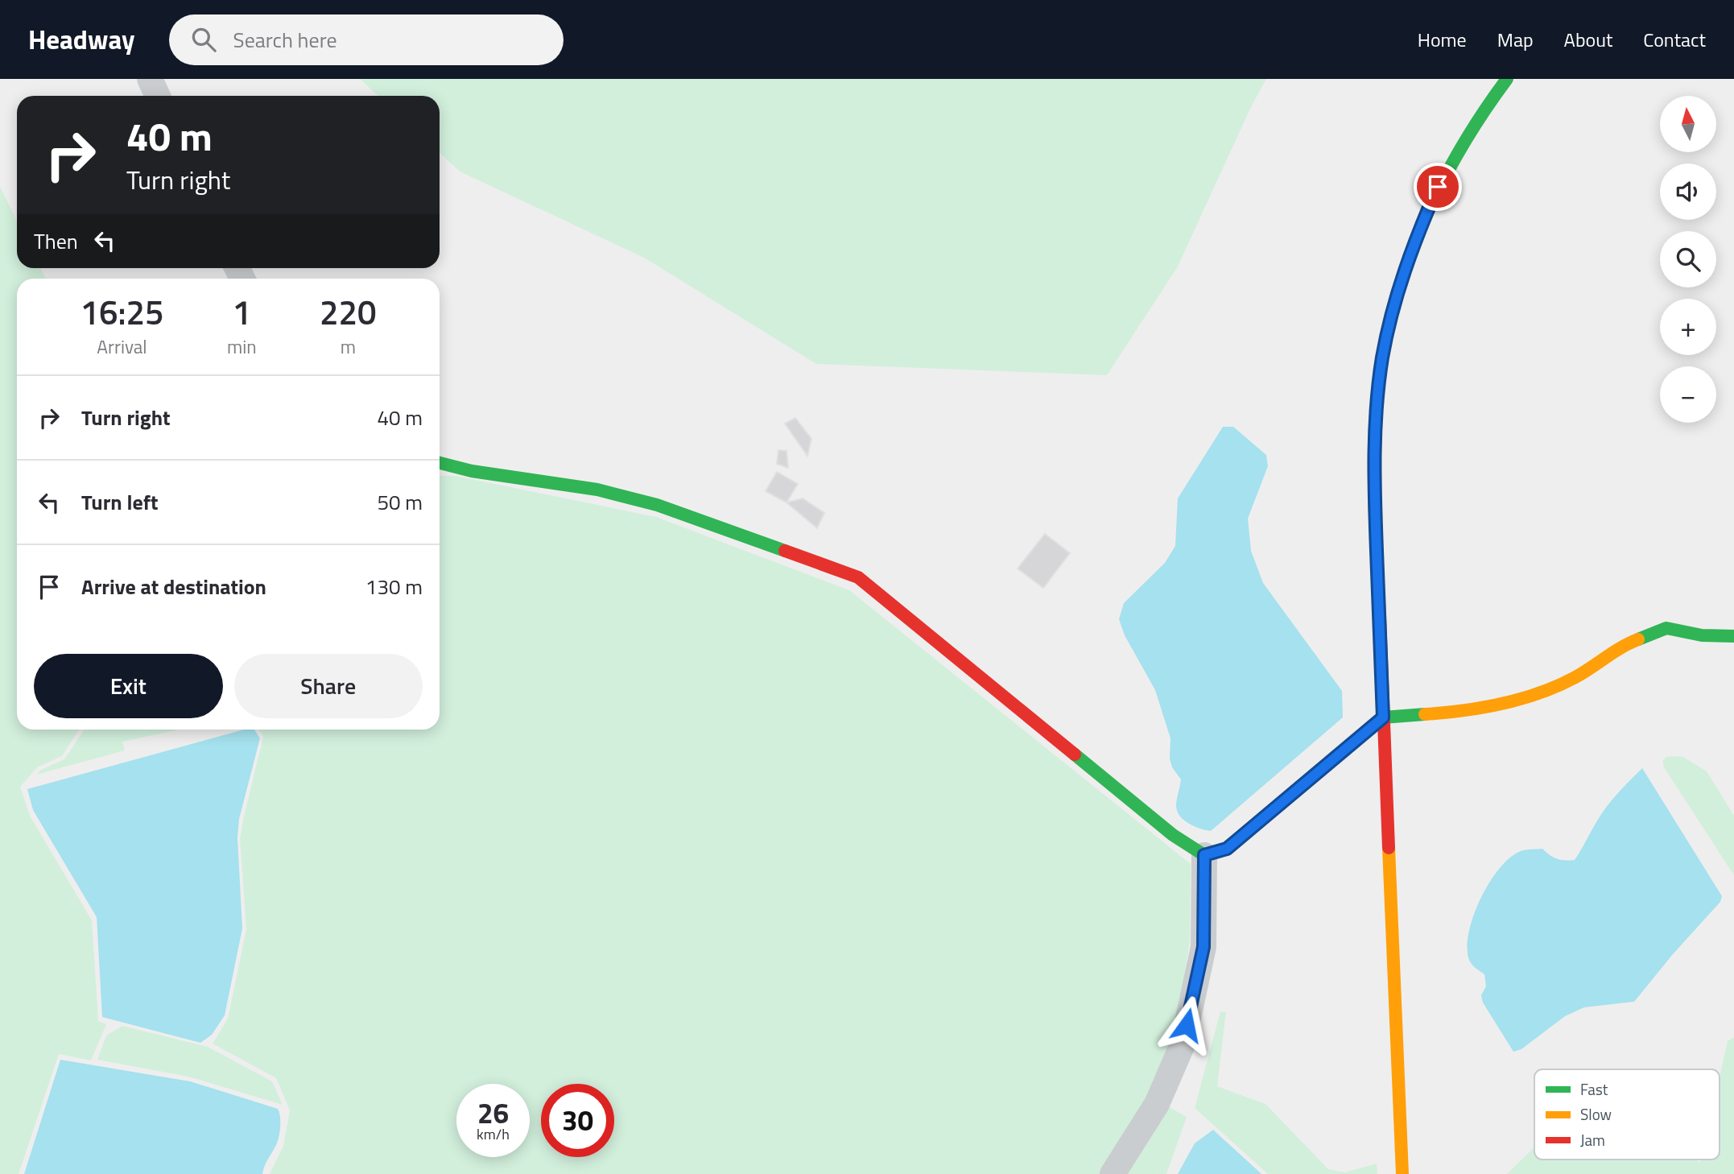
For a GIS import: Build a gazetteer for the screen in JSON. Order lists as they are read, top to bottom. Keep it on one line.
{"legend":["Fast","Slow","Jam"],"north":"top","page":{"header":"Headway","search":"Search here","nav":["Home","Map","About","Contact"],"map_buttons":["+","−"],"turn":["40 m","Turn right"],"then":"Then","eta":["16:25","Arrival","1","min","220","m"],"list":[{"name":"Turn right","value":"40 m"},{"name":"Turn left","value":"50 m"},{"name":"Arrive at destination","value":"130 m"}],"buttons":["Exit","Share"],"speed":"26 km/h","limit":"30"}}
